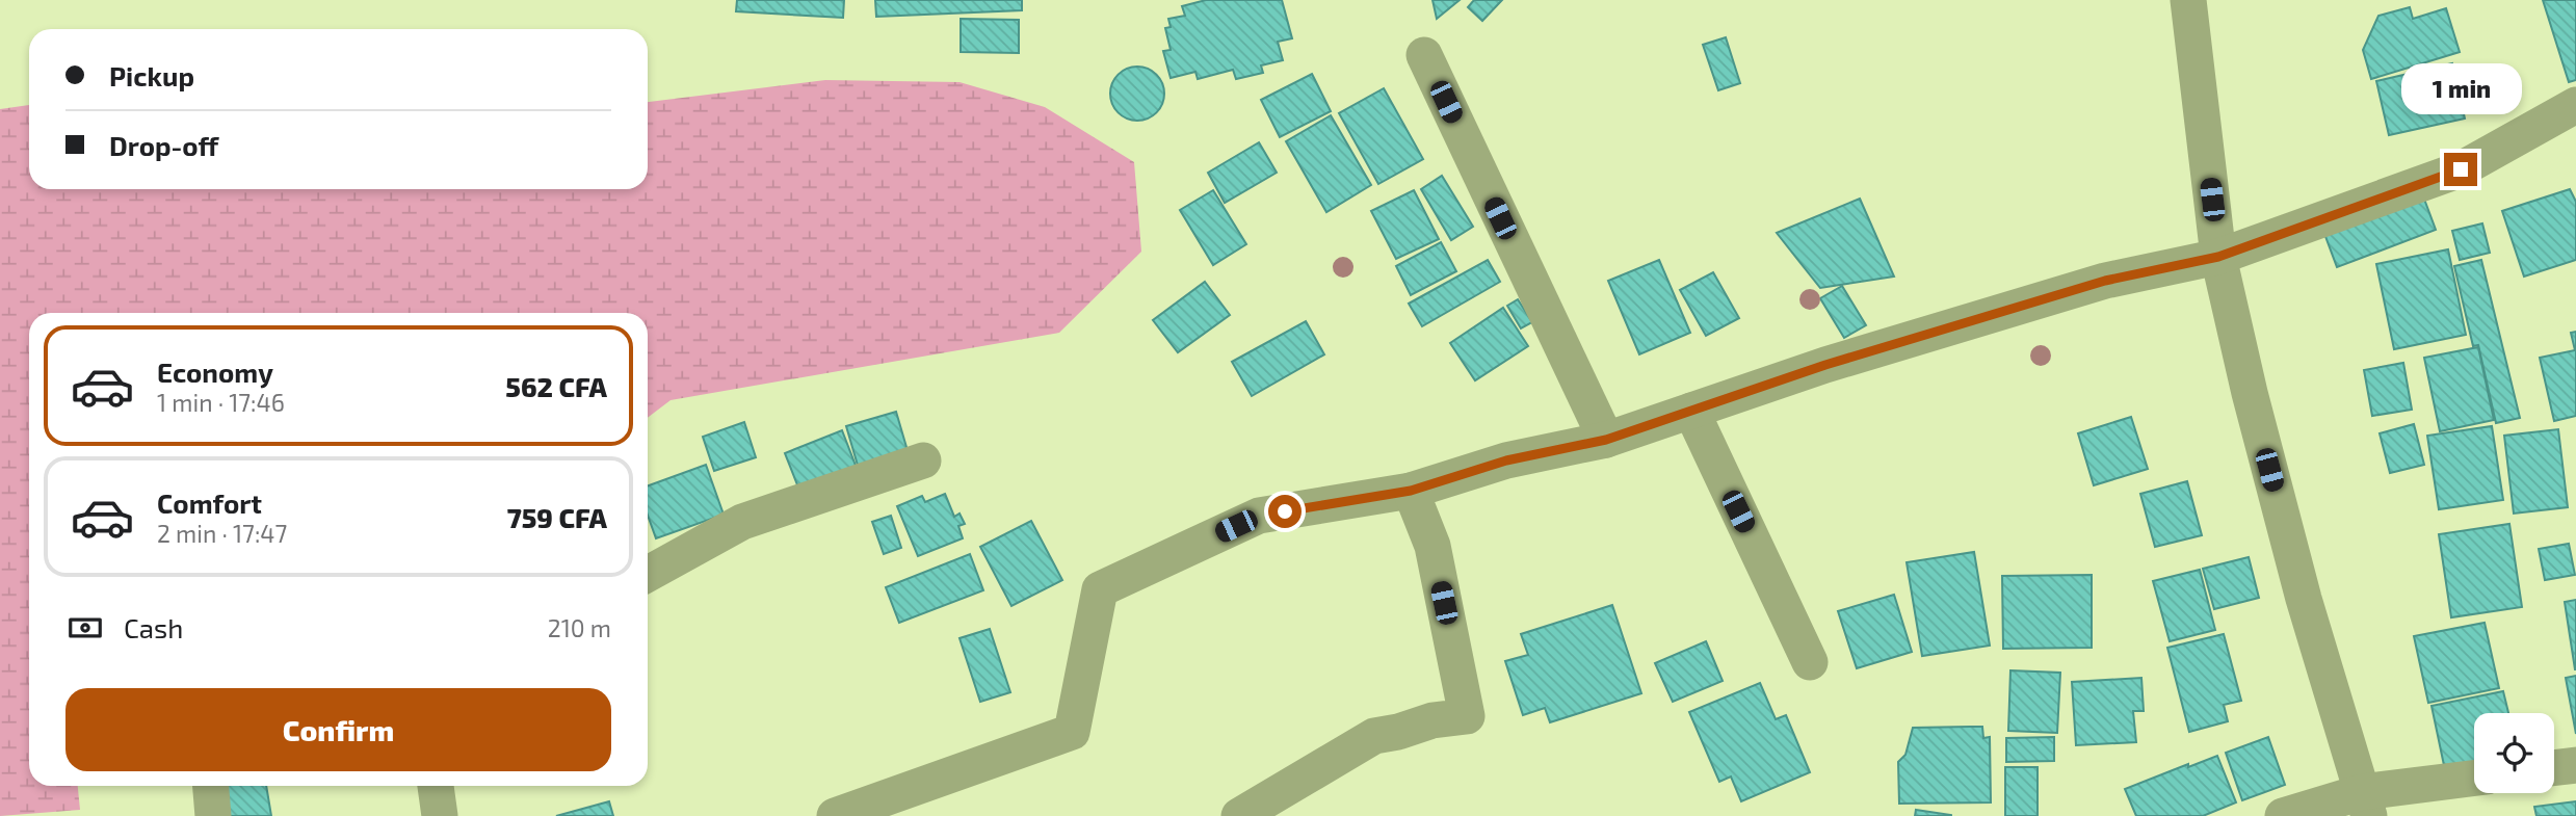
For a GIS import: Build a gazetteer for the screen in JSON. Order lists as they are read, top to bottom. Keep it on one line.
{"page":{"banner":["Pickup","Drop-off"],"bubble":"1 min","list":[{"name":"Economy","note":"1 min · 17:46","value":"562 CFA"},{"name":"Comfort","note":"2 min · 17:47","value":"759 CFA"}],"pay":["Cash","210 m"],"buttons":"Confirm"}}
